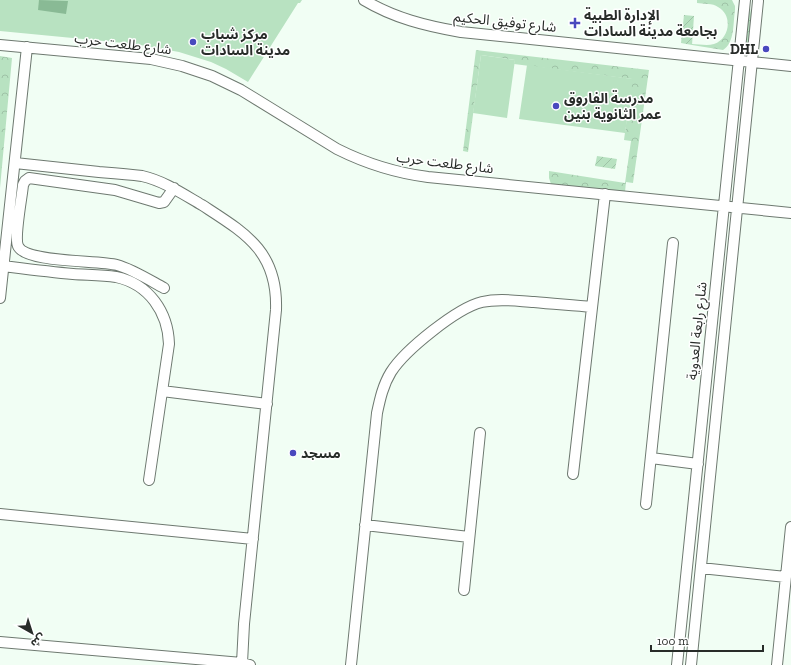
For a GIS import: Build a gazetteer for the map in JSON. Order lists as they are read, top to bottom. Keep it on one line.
{"streets":{"street":["شارع توفيق الحكيم","شارع طلعت حرب","شارع رابعة العدوية"]},"crossings":[["شارع توفيق الحكيم","شارع رابعة العدوية"],["شارع طلعت حرب","شارع رابعة العدوية"]],"places":{"health":["الإدارة الطبية بجامعة مدينة السادات"],"other":["مركز شباب مدينة السادات","DHL","مدرسة الفاروق عمر الثانوية بنين","مسجد"]},"scale_bar":"100 m","north":"bottom right"}
